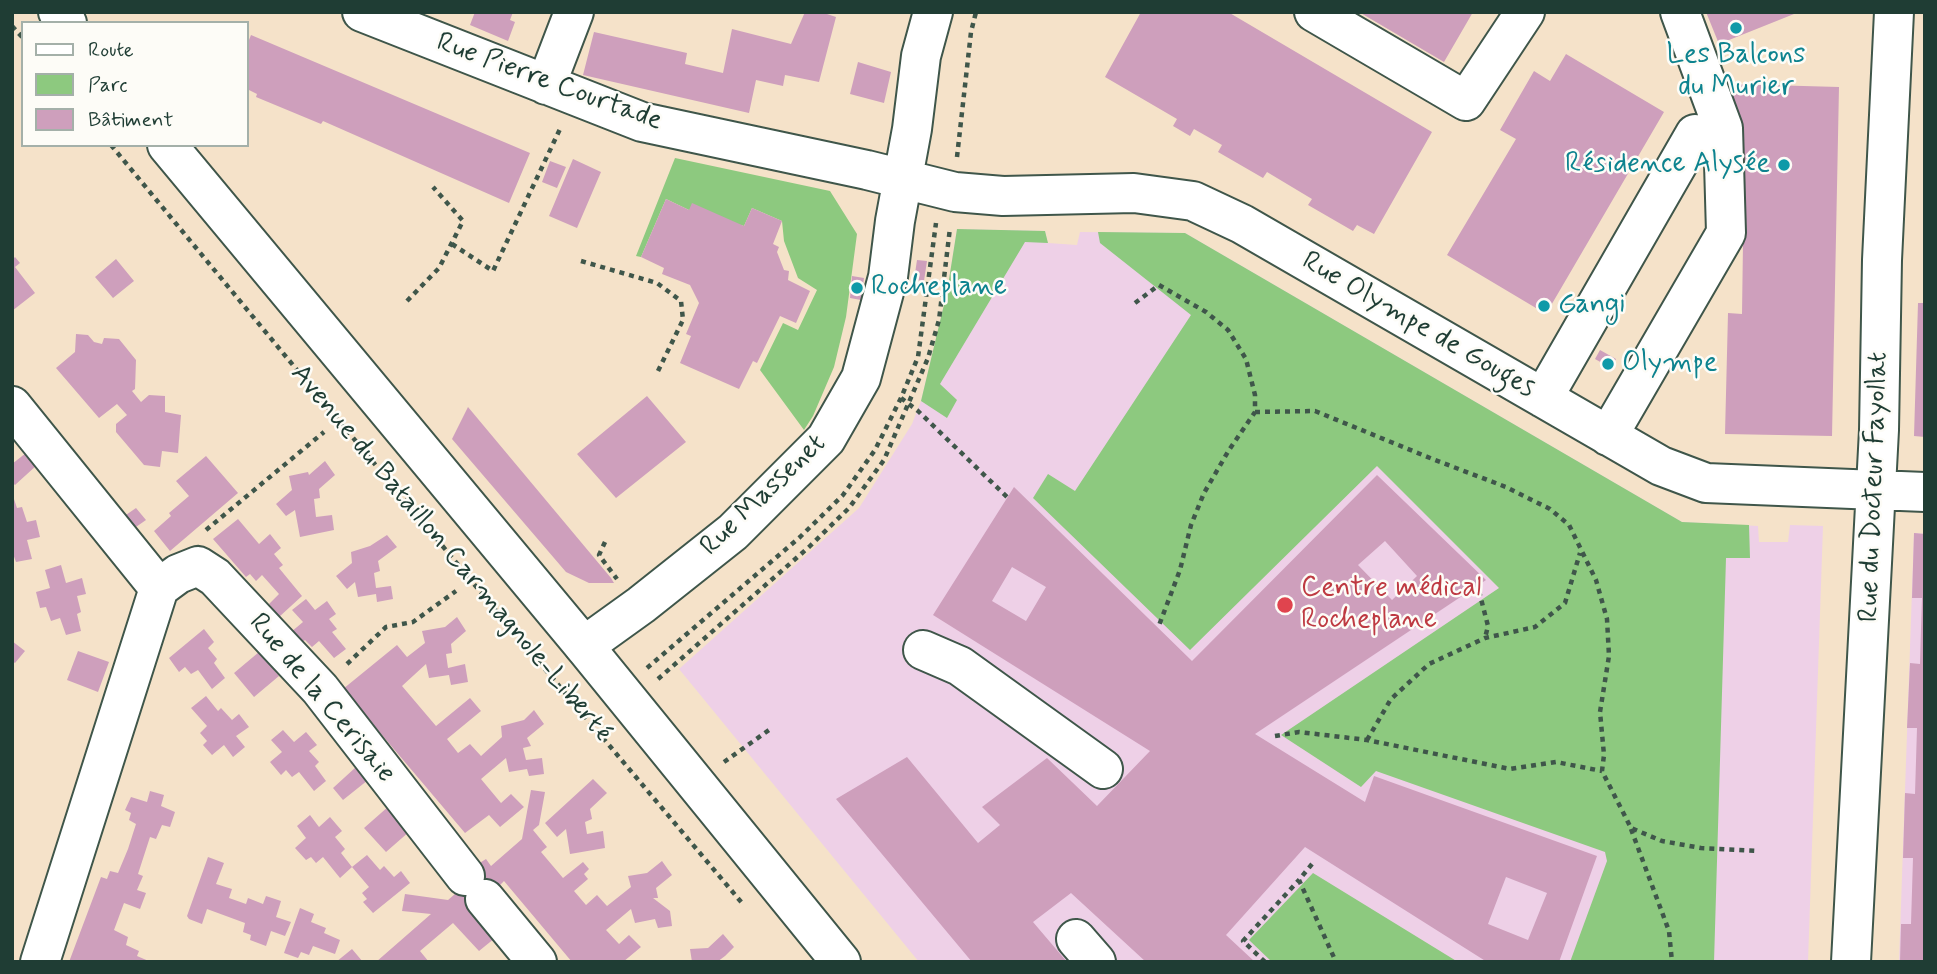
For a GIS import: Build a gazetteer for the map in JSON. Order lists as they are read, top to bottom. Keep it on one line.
{"streets":{"street":["Rue Pierre Courtade","Rue Olympe de Gouges","Rue du Docteur Fayollat","Rue Massenet","Avenue du Bataillon Carmagnole-Liberté","Rue de la Cerisaie"]},"crossings":[["Rue Pierre Courtade","Rue Olympe de Gouges"],["Rue Pierre Courtade","Rue Massenet"],["Rue Olympe de Gouges","Rue du Docteur Fayollat"],["Rue Olympe de Gouges","Rue Massenet"],["Rue Massenet","Avenue du Bataillon Carmagnole-Liberté"]],"places":["Les Balcons du Murier","Résidence Alysée","Rocheplane","Gangi","Olympe","Centre médical Rocheplane"],"legend":["Route","Parc","Bâtiment"]}
